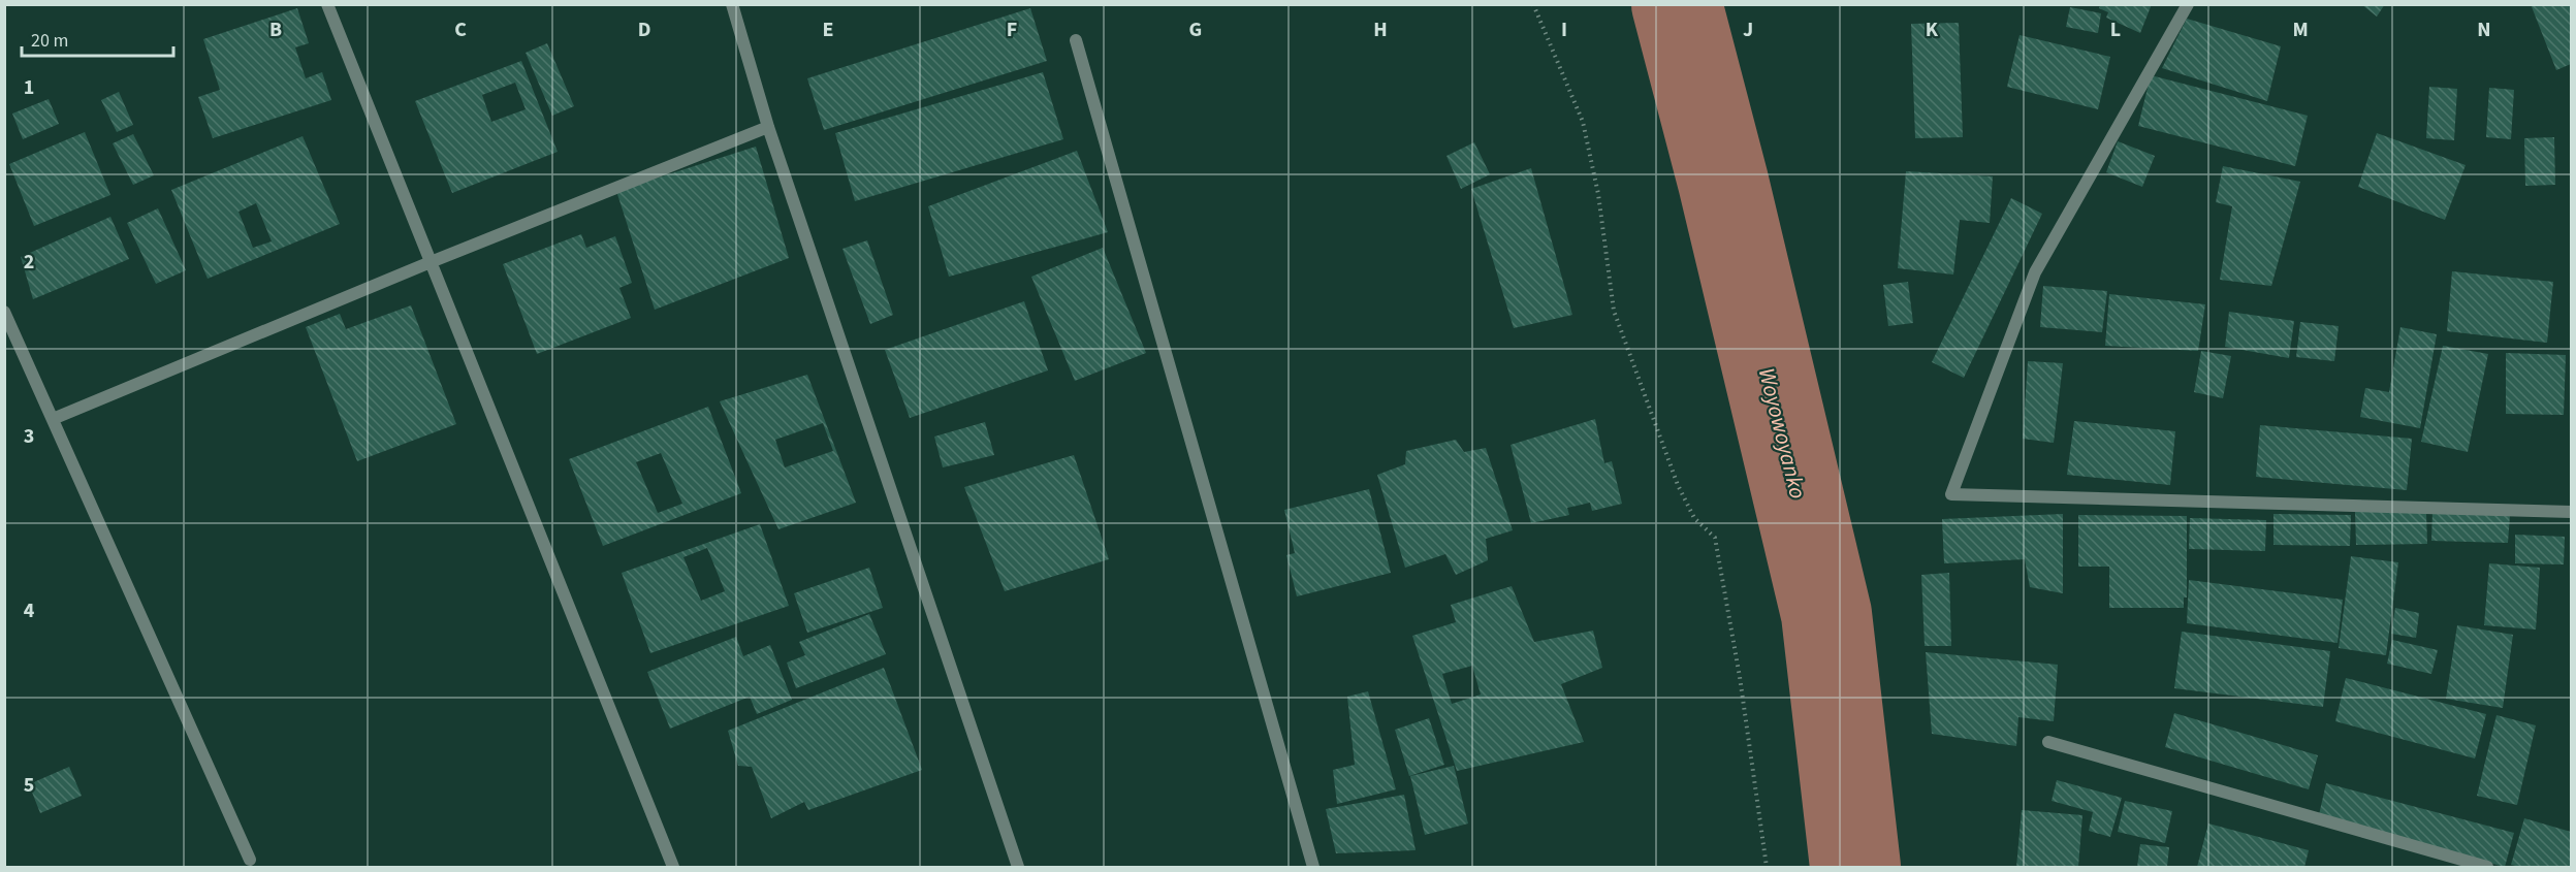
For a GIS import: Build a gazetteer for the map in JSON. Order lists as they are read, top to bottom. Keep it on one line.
{"water":["Woyowoyanko"],"scale_bar":"20 m","grid":{"columns":["B","C","D","E","F","G","H","I","J","K","L","M","N"],"rows":["1","2","3","4","5"]}}
